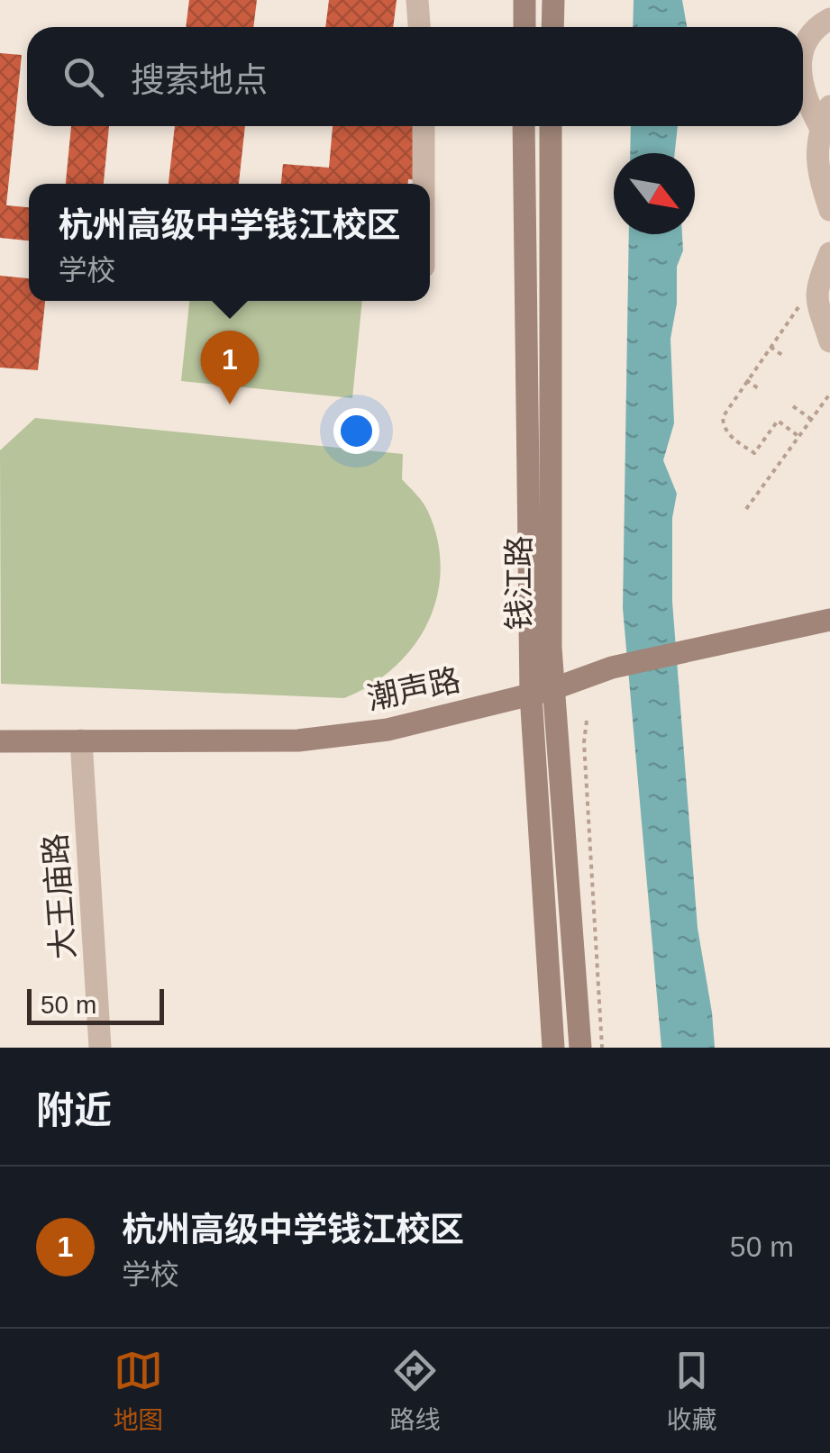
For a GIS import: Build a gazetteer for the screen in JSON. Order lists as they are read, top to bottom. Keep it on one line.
{"streets":{"main road":["钱江路","潮声路"],"street":["大王庙路"]},"crossings":[["钱江路","潮声路"],["潮声路","大王庙路"]],"scale_bar":"50 m","north":"bottom right","page":{"search":"搜索地点","popup":["杭州高级中学钱江校区","学校"],"pins":"1","scale":"50 m","heading":"附近","list":[{"mark":"1","name":"杭州高级中学钱江校区","note":"学校","value":"50 m"}],"nav":["地图","路线","收藏"]}}
